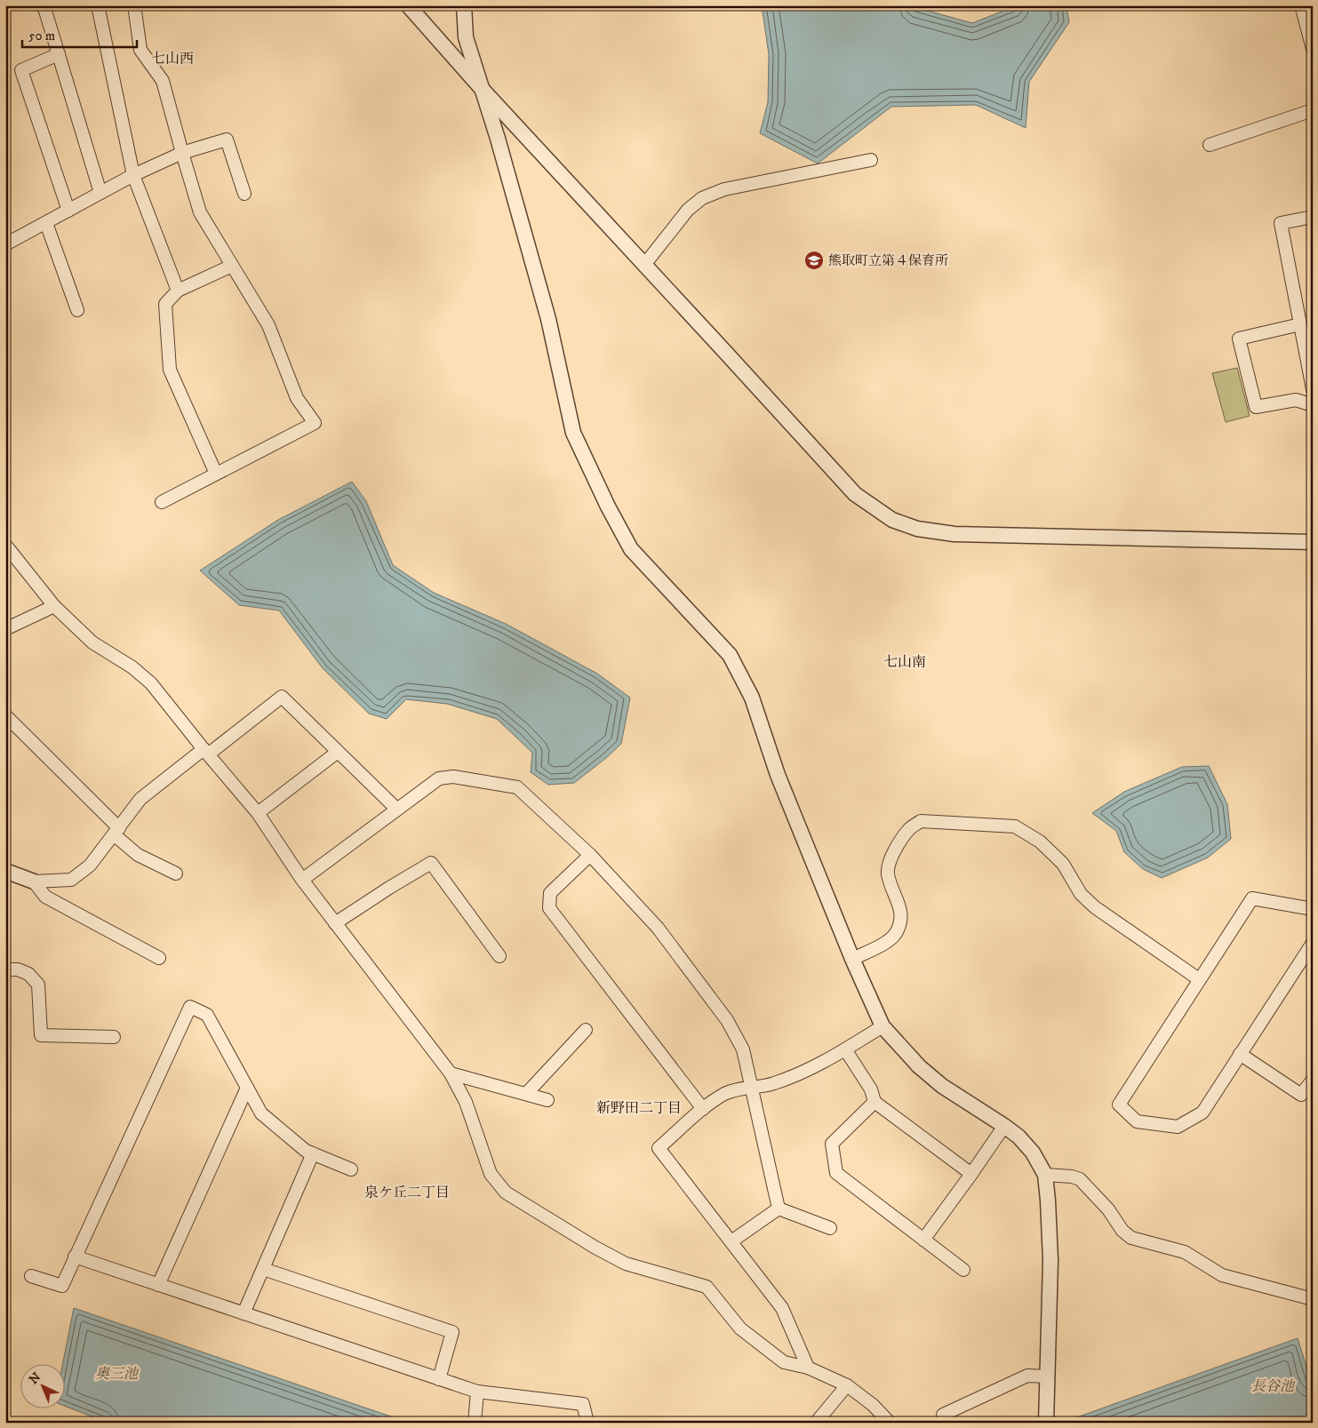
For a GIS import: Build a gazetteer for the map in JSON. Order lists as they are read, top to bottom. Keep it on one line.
{"districts":["七山西","七山南","新野田二丁目","泉ケ丘二丁目"],"water":["奥三池","長谷池"],"places":{"school or university":["熊取町立第４保育所"]},"scale_bar":"50 m","north":"top left"}
